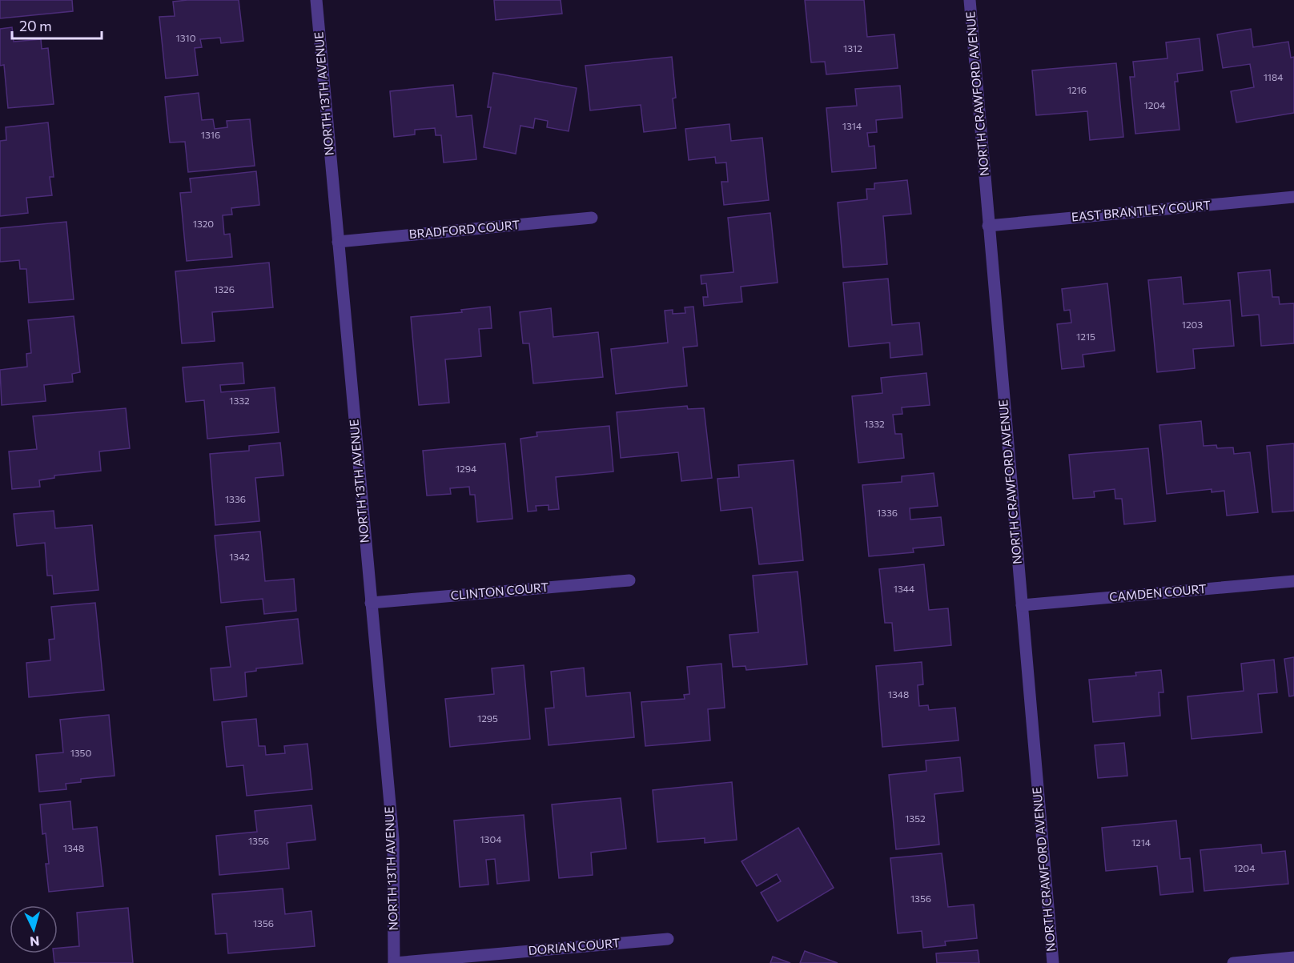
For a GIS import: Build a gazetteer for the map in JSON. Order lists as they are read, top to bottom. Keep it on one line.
{"streets":{"street":["NORTH 13TH AVENUE","NORTH CRAWFORD AVENUE","EAST BRANTLEY COURT","BRADFORD COURT","CLINTON COURT","CAMDEN COURT","DORIAN COURT"]},"crossings":[["NORTH 13TH AVENUE","BRADFORD COURT"],["NORTH 13TH AVENUE","CLINTON COURT"],["NORTH 13TH AVENUE","DORIAN COURT"],["NORTH CRAWFORD AVENUE","EAST BRANTLEY COURT"],["NORTH CRAWFORD AVENUE","CAMDEN COURT"]],"house_numbers":["1310","1312","1184","1216","1204","1314","1316","1320","1326","1203","1215","1332","1332","1294","1336","1336","1342","1344","1348","1295","1350","1352","1304","1356","1214","1348","1204","1356","1356"],"scale_bar":"20 m","north":"bottom"}
